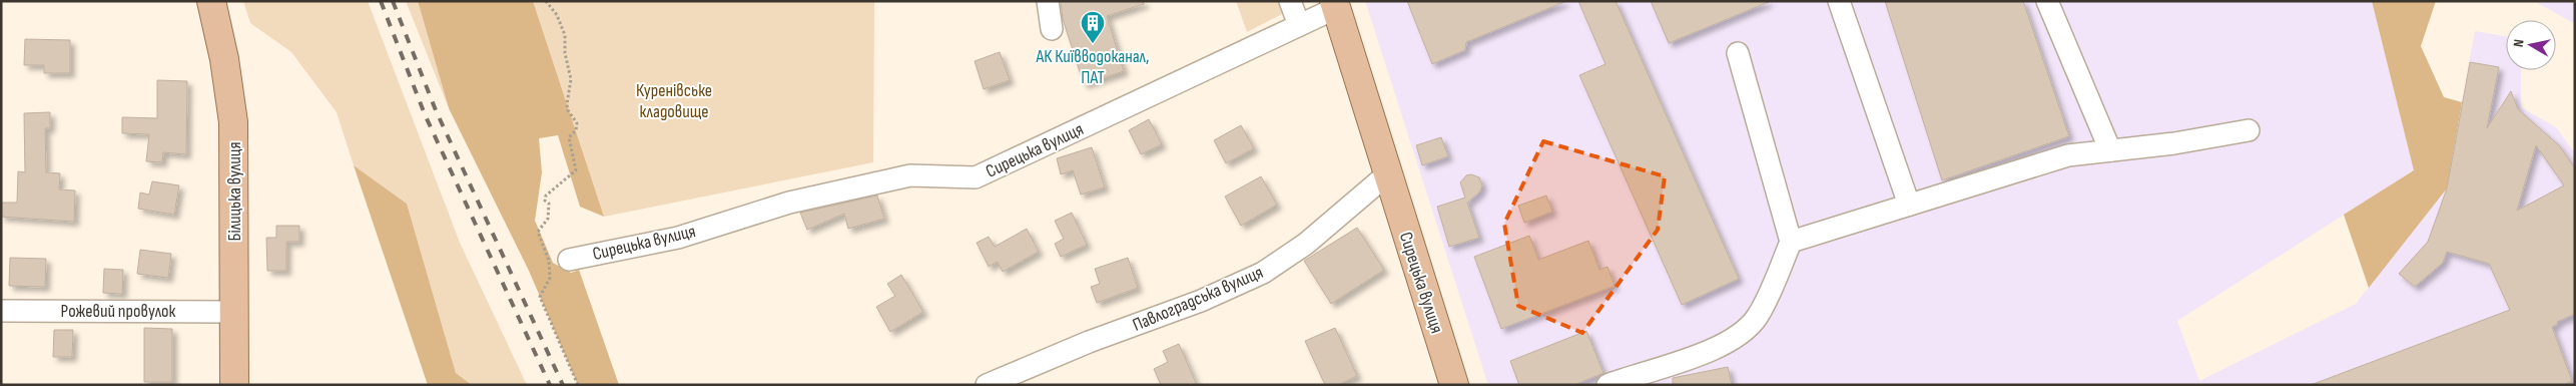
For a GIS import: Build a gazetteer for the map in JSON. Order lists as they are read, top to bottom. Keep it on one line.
{"streets":{"main road":["Сирецька вулиця","Білицька вулиця"],"street":["Павлоградська вулиця","Рожевий провулок"]},"crossings":[["Сирецька вулиця","Павлоградська вулиця"],["Білицька вулиця","Рожевий провулок"]],"parks":["Куренівське кладовище"],"places":{"building":["АК Київводоканал, ПАТ"]},"north":"left"}
